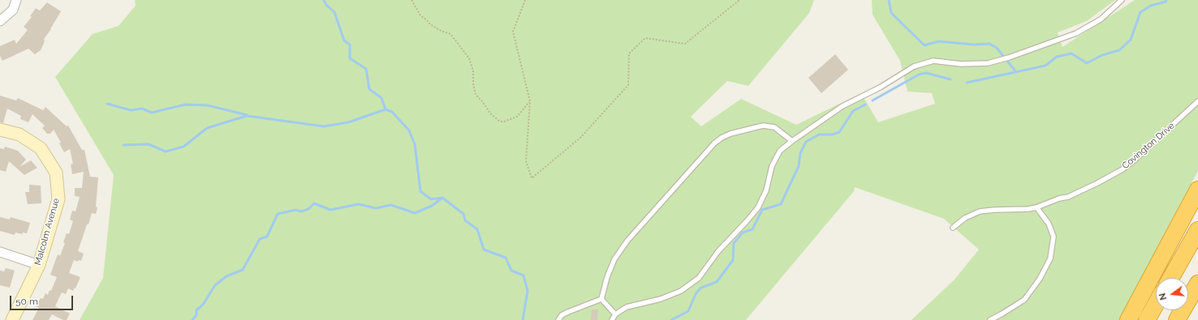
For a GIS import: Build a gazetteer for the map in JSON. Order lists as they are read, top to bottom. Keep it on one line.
{"streets":{"street":["Malcolm Avenue"],"lane":["Covington Drive"]},"scale_bar":"50 m","north":"left"}
